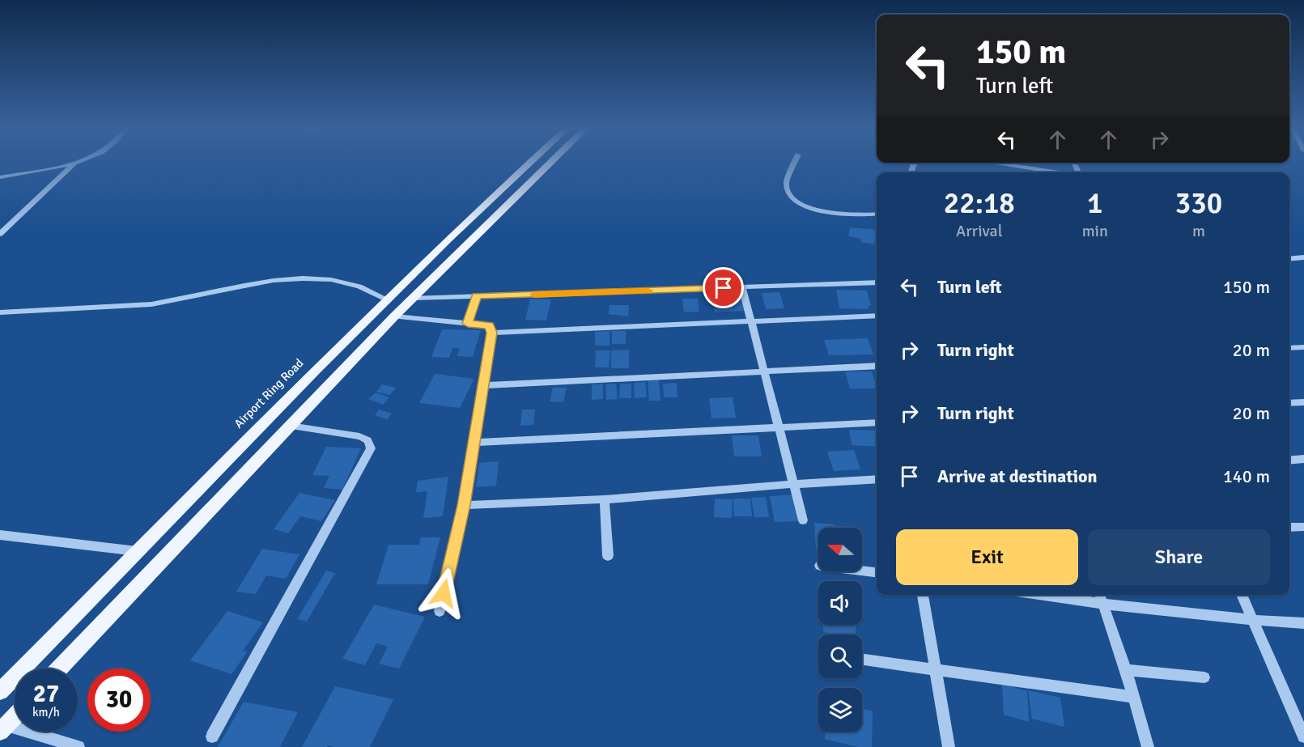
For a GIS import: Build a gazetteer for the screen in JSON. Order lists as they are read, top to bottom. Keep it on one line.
{"streets":{"main road":["Airport Ring Road"]},"north":"left","page":{"turn":["150 m","Turn left"],"eta":["22:18","Arrival","1","min","330","m"],"list":[{"name":"Turn left","value":"150 m"},{"name":"Turn right","value":"20 m"},{"name":"Turn right","value":"20 m"},{"name":"Arrive at destination","value":"140 m"}],"buttons":["Exit","Share"],"speed":"27 km/h","limit":"30"}}
